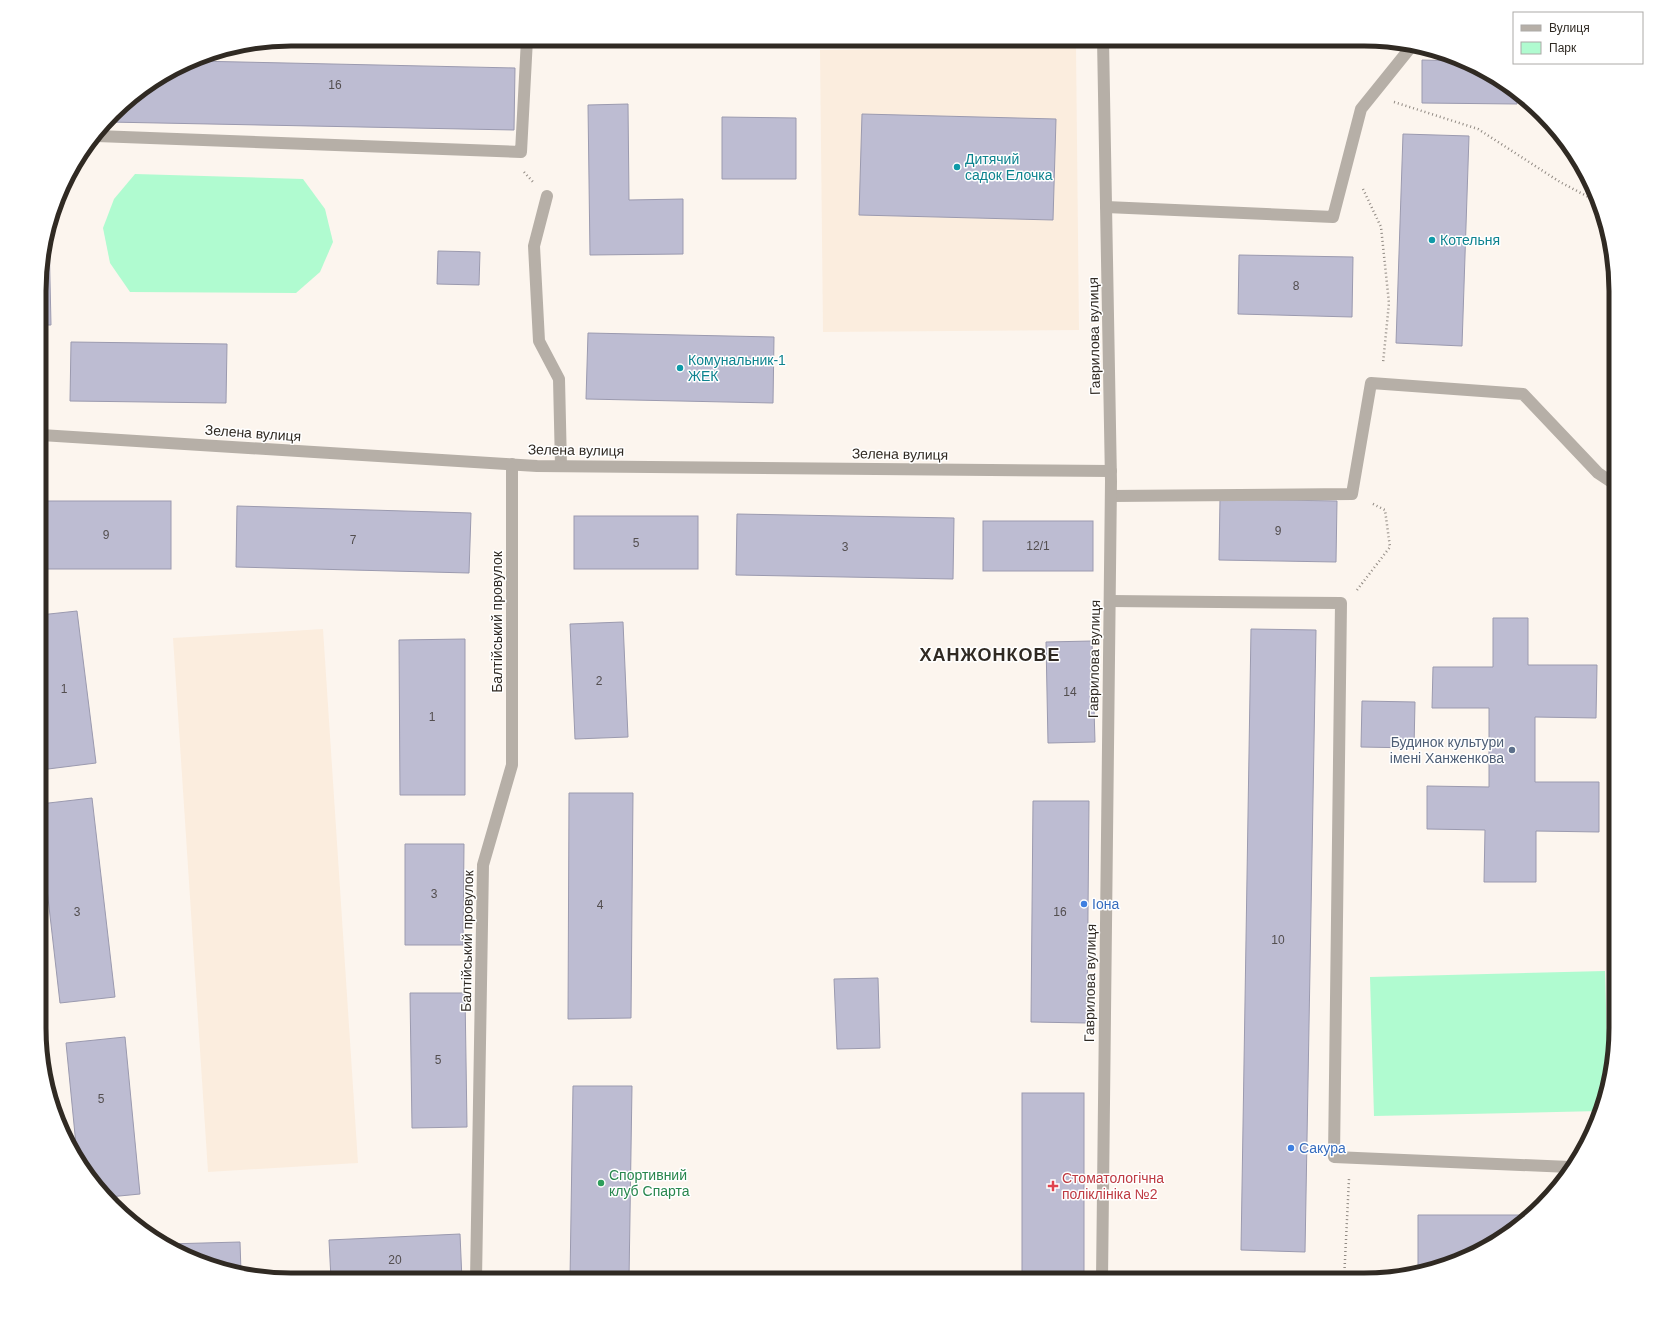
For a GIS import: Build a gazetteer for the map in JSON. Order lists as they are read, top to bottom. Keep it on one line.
{"streets":{"street":["Гаврилова вулиця","Зелена вулиця","Балтійський провулок"]},"crossings":[["Гаврилова вулиця","Зелена вулиця"],["Зелена вулиця","Балтійський провулок"]],"districts":["ХАНЖОНКОВЕ"],"places":{"other":["Дитячий садок Елочка","Котельня","Комунальник-1 ЖЕК","Будинок культури імені Ханженкова","Іона","Сакура","Спортивний клуб Спарта"],"health":["Стоматологічна поліклініка №2"]},"house_numbers":["16","8","9","9","7","5","12/1","3","2","1","14","1","3","4","3","16","10","5","5","20"],"legend":["Вулиця","Парк"]}
